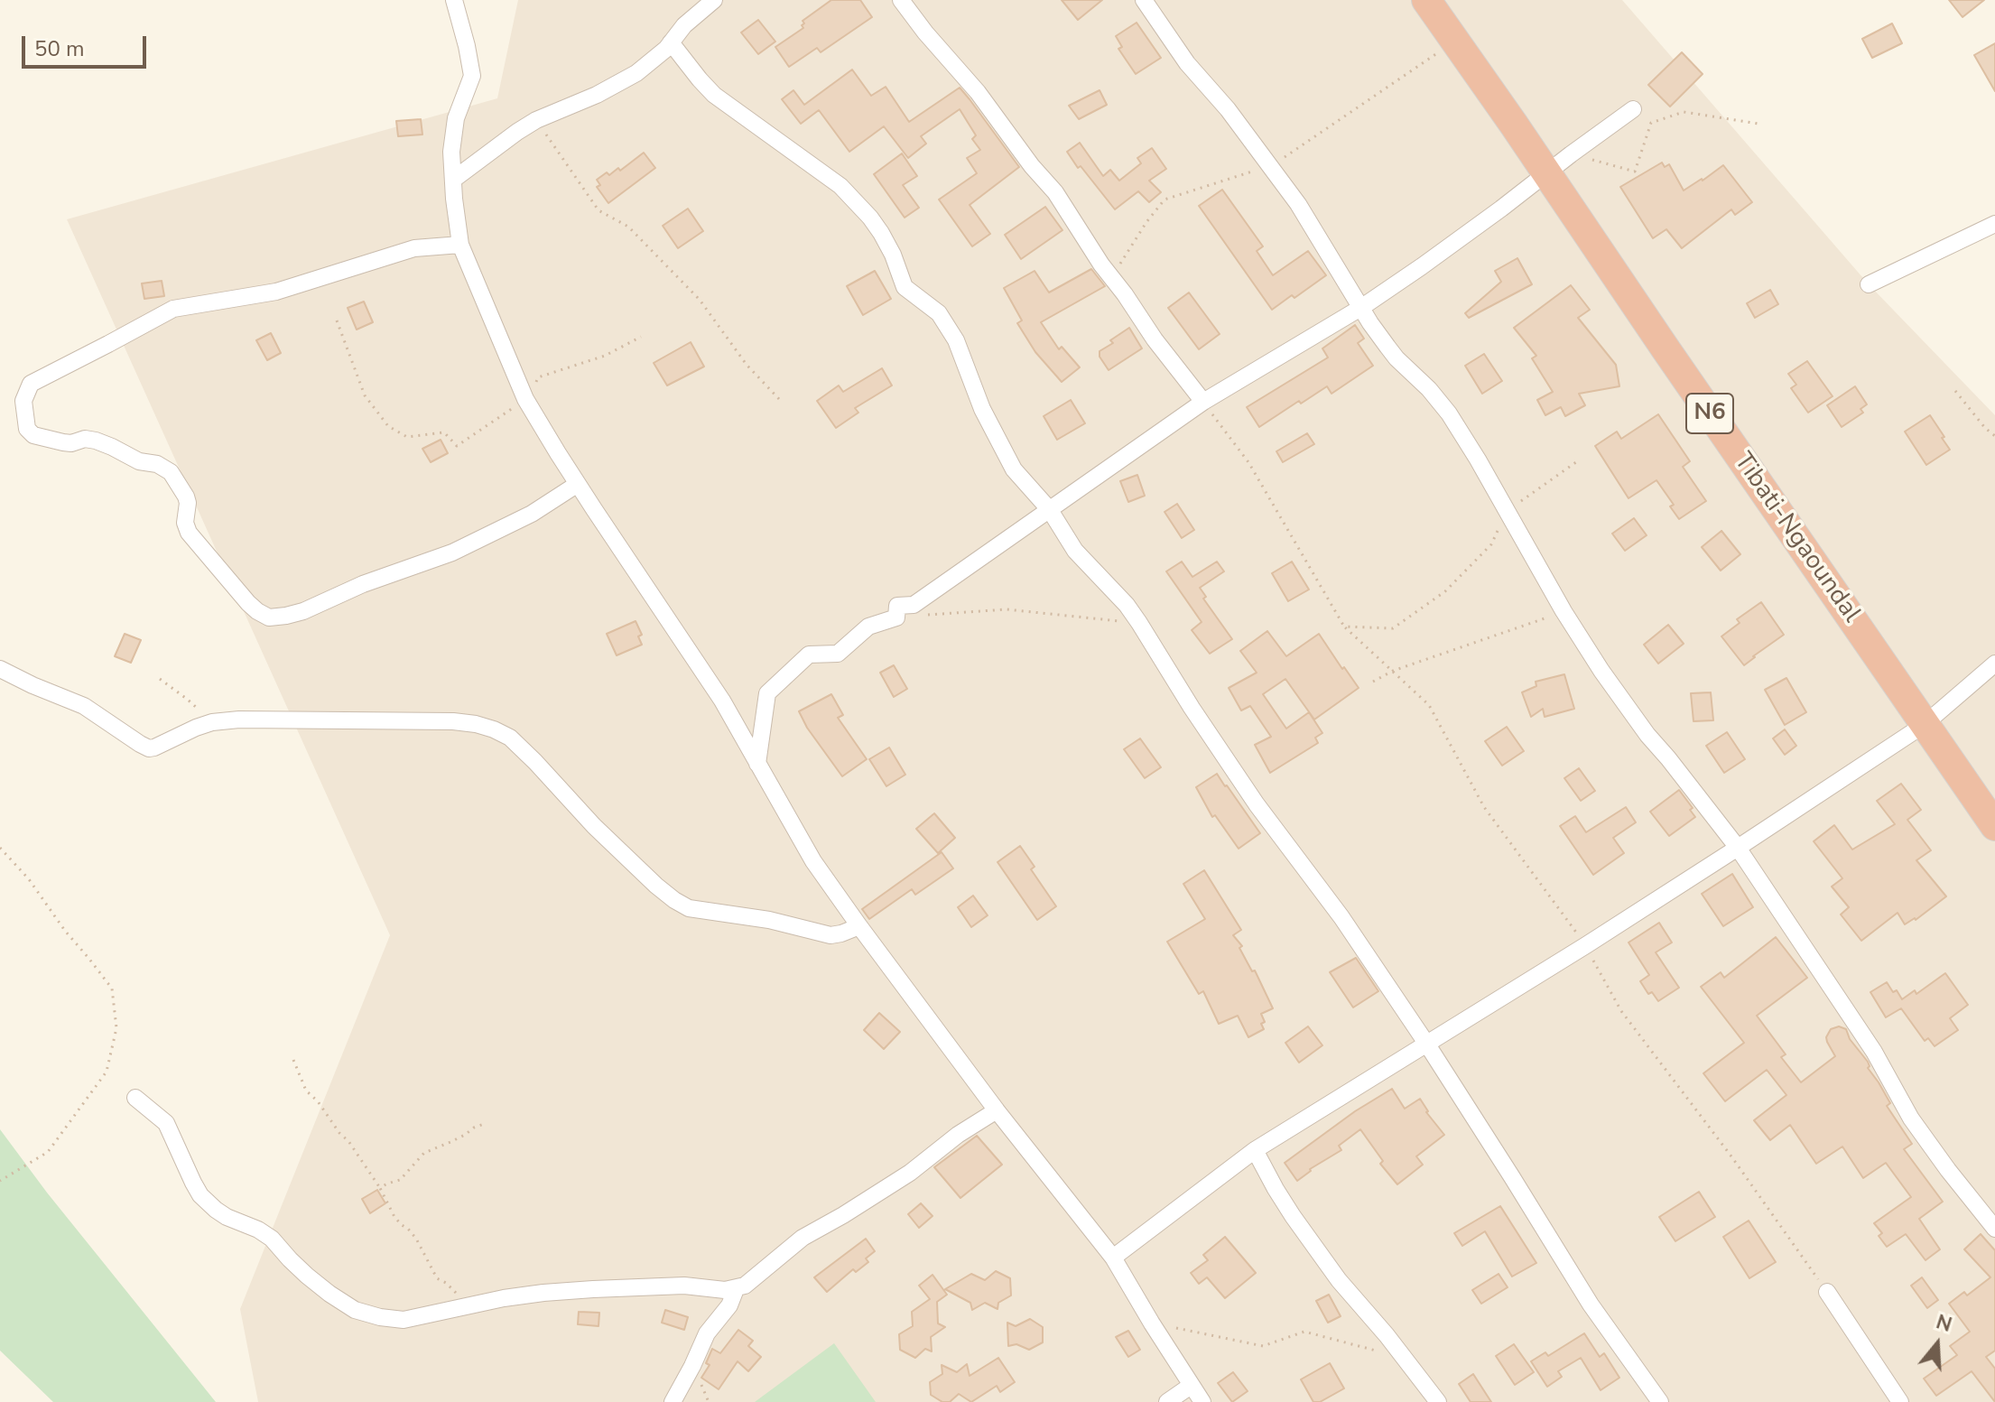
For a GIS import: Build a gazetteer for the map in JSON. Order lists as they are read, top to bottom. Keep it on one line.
{"streets":{"highway":["N6","Tibati-Ngaoundal"]},"scale_bar":"50 m","north":"top"}
